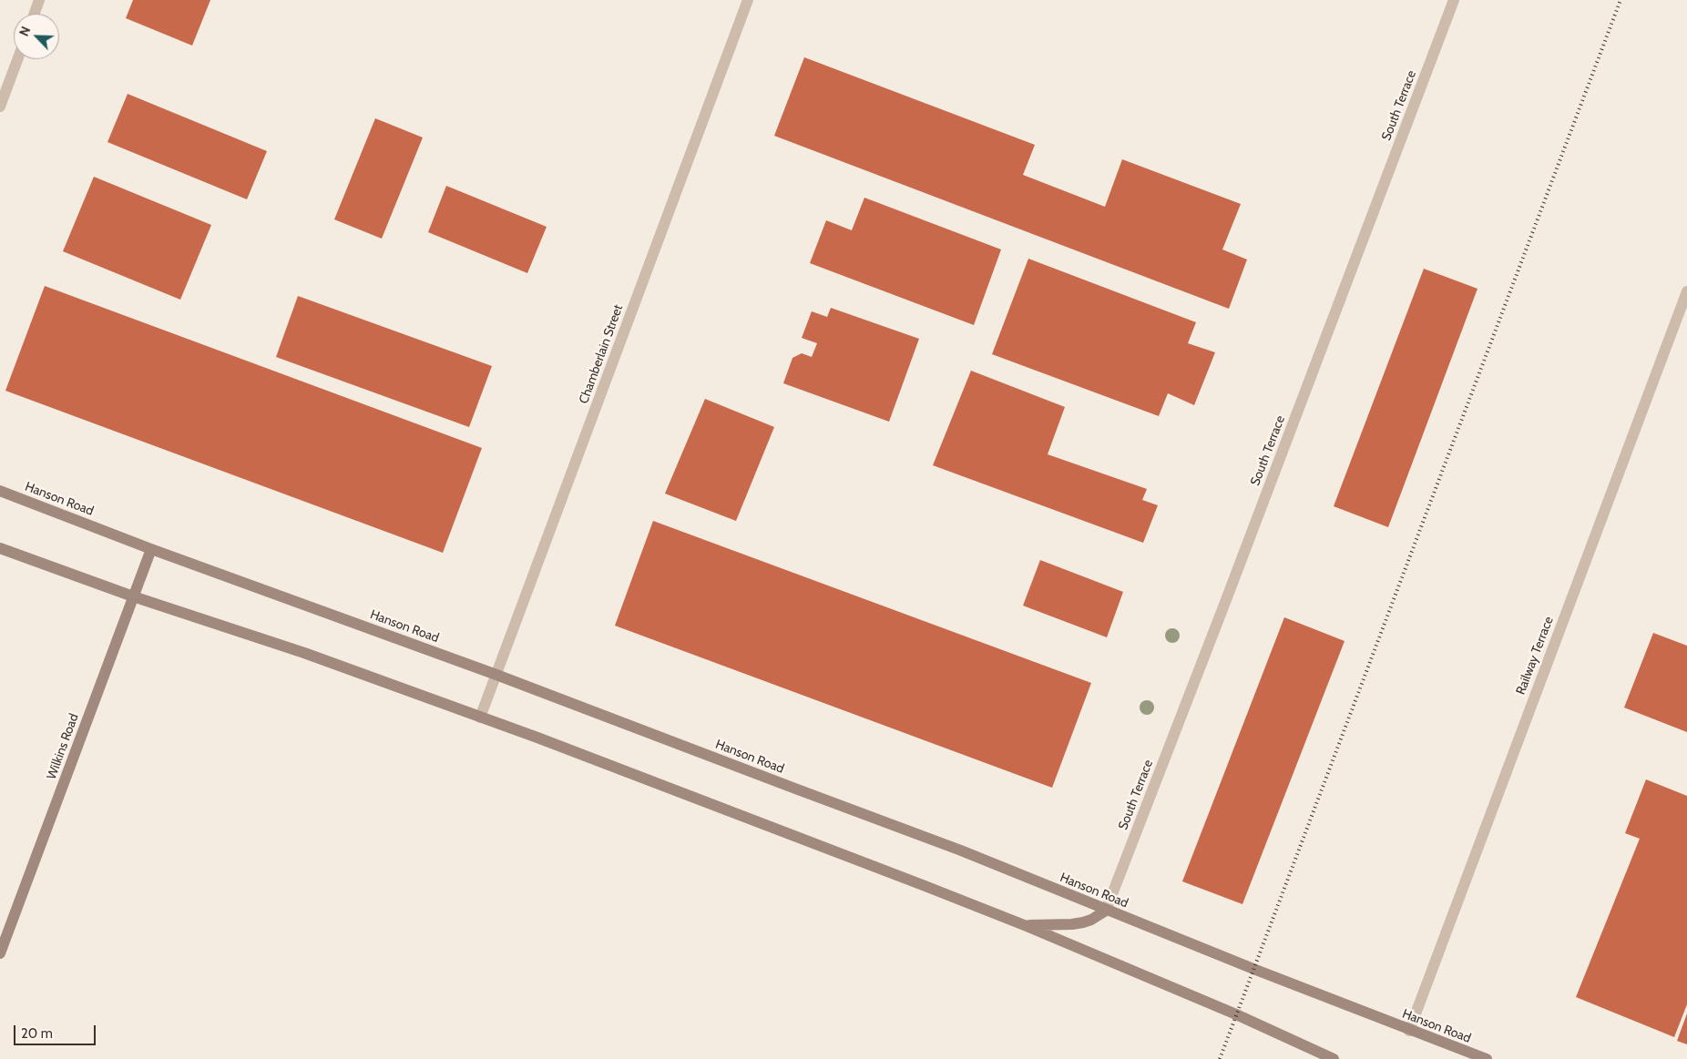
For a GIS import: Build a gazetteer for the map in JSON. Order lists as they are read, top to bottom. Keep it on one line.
{"streets":{"main road":["Hanson Road","Wilkins Road"],"street":["South Terrace","Chamberlain Street","Railway Terrace"]},"crossings":[["South Terrace","Hanson Road"],["Chamberlain Street","Hanson Road"],["Hanson Road","Railway Terrace"],["Hanson Road","Wilkins Road"]],"scale_bar":"20 m","north":"top left"}
